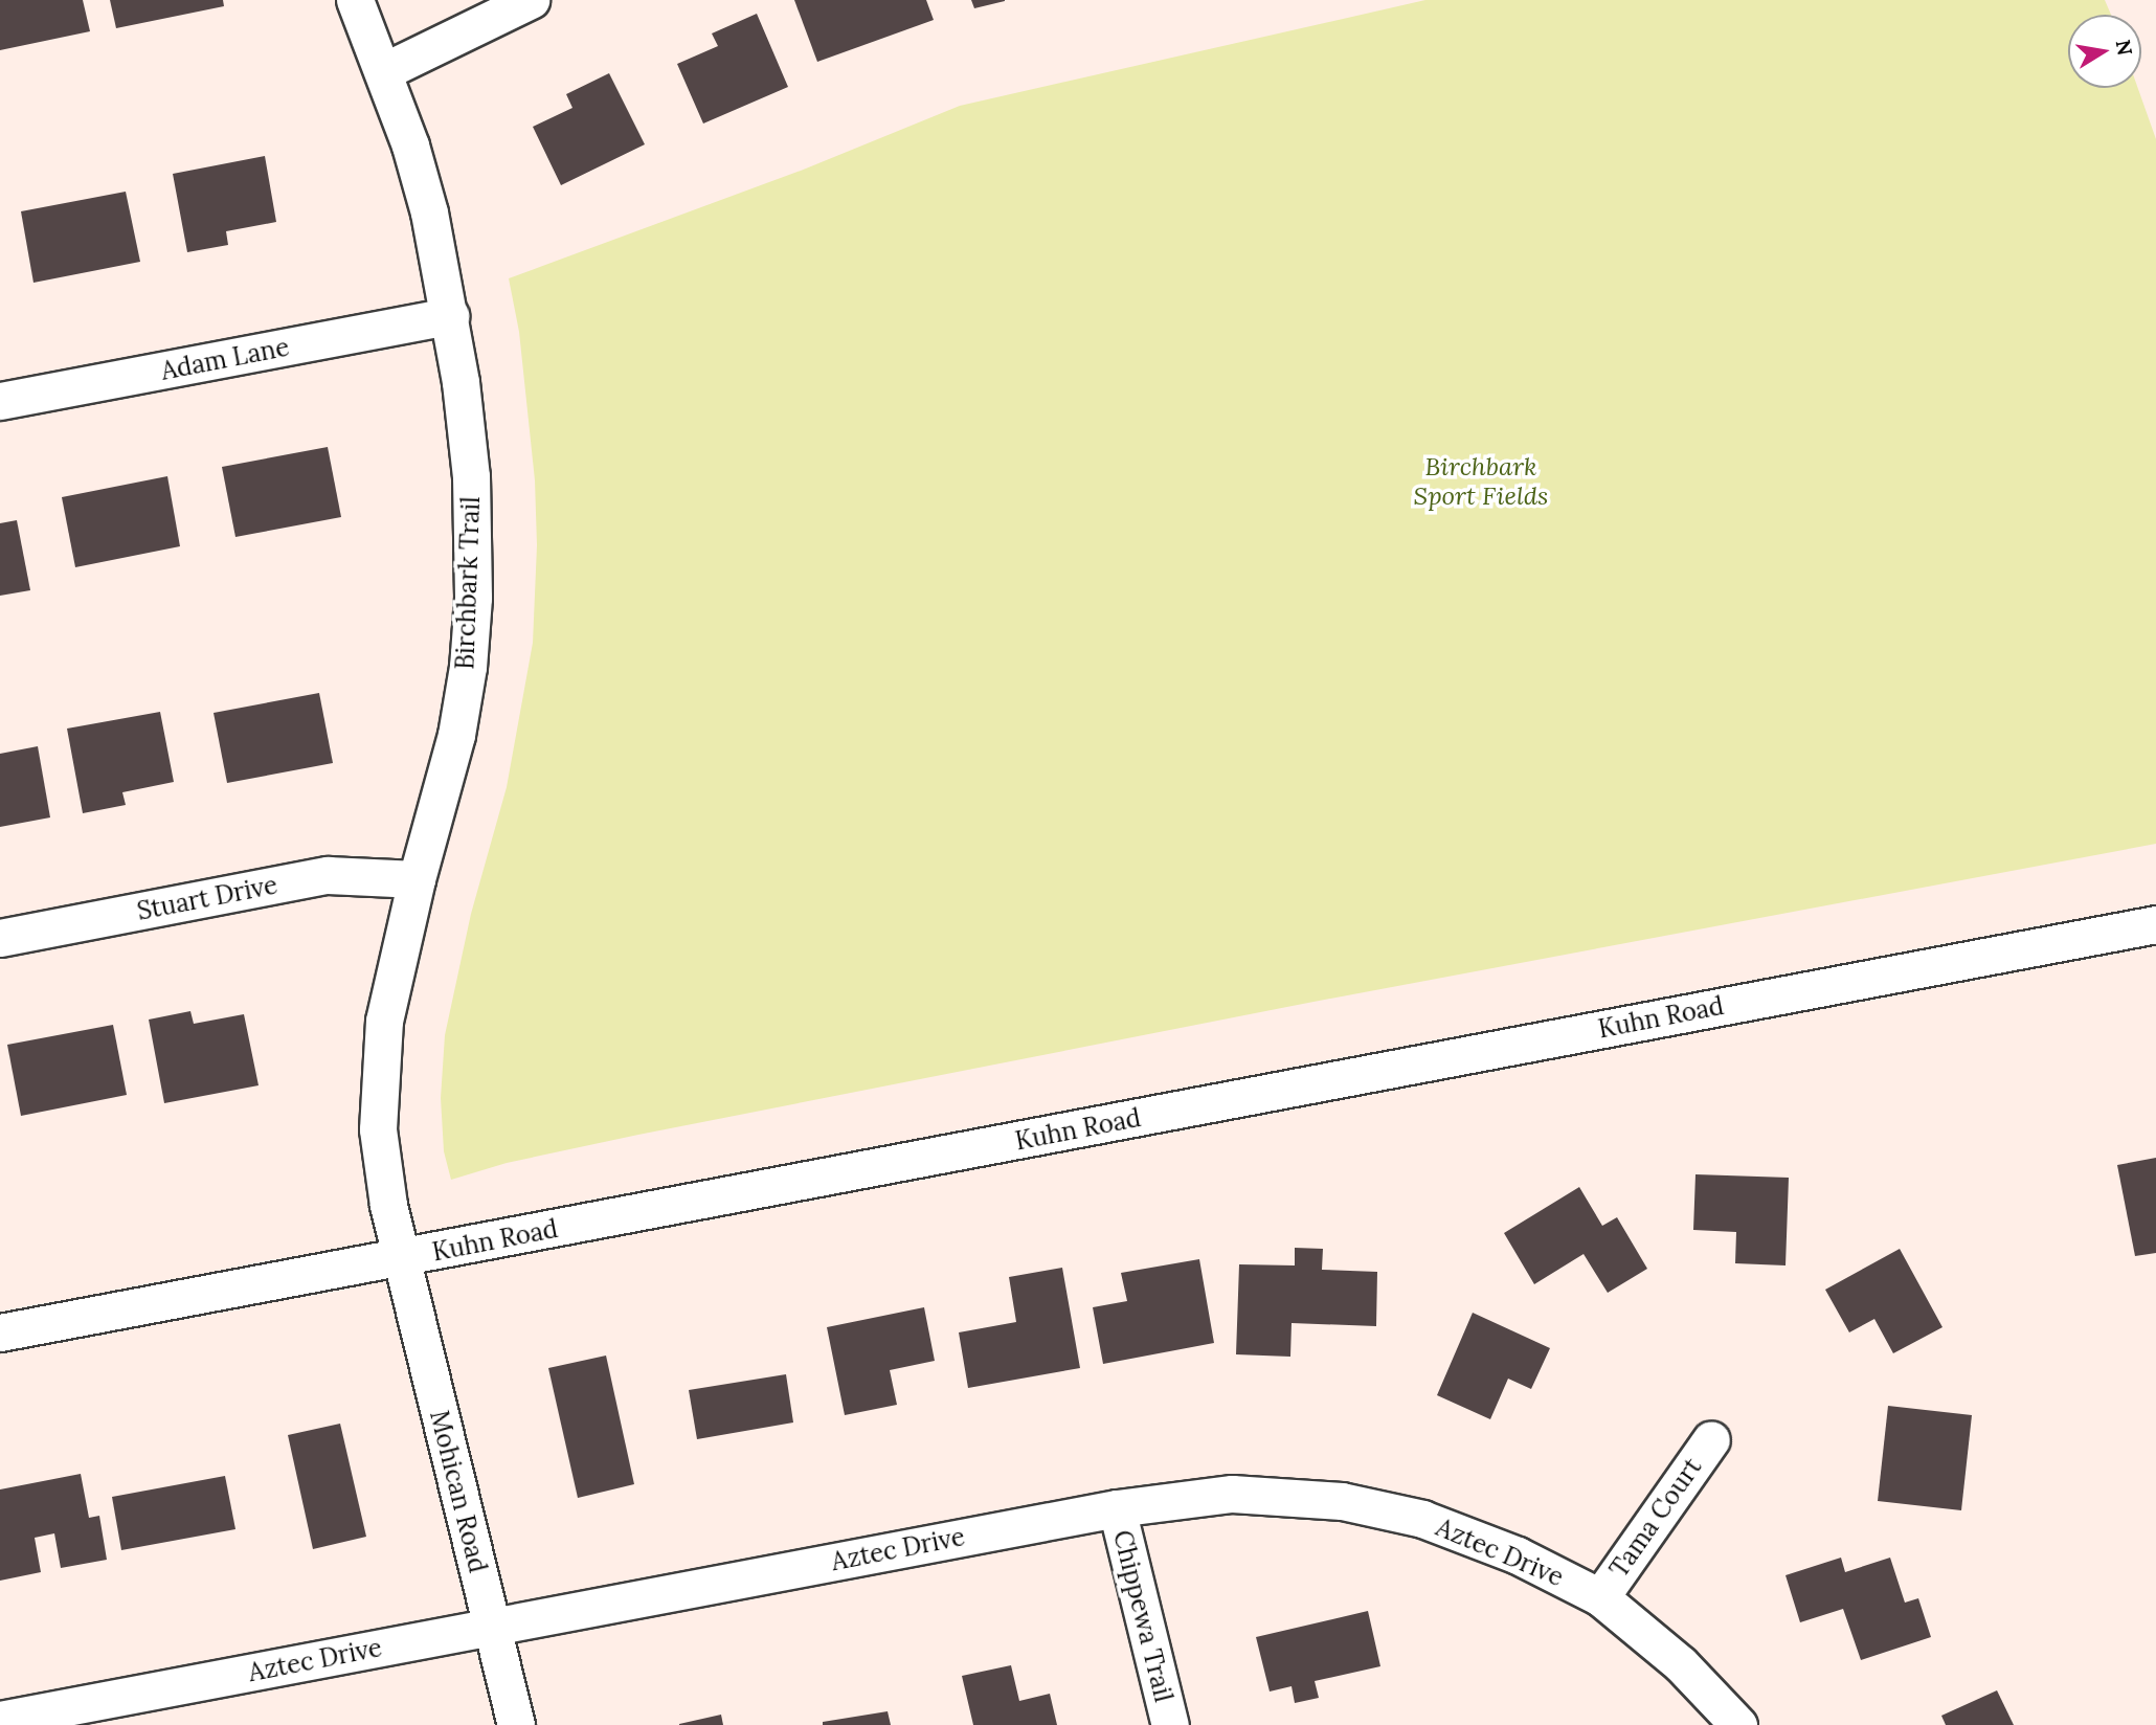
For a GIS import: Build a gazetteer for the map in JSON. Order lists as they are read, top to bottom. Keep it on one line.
{"streets":{"street":["Adam Lane","Birchbark Trail","Stuart Drive","Kuhn Road","Mohican Road","Tama Court","Aztec Drive","Chippewa Trail"]},"crossings":[["Adam Lane","Birchbark Trail"],["Birchbark Trail","Stuart Drive"],["Birchbark Trail","Kuhn Road"],["Birchbark Trail","Mohican Road"],["Kuhn Road","Mohican Road"],["Mohican Road","Aztec Drive"],["Tama Court","Aztec Drive"],["Aztec Drive","Chippewa Trail"]],"parks":["Birchbark Sport Fields"],"north":"right"}
